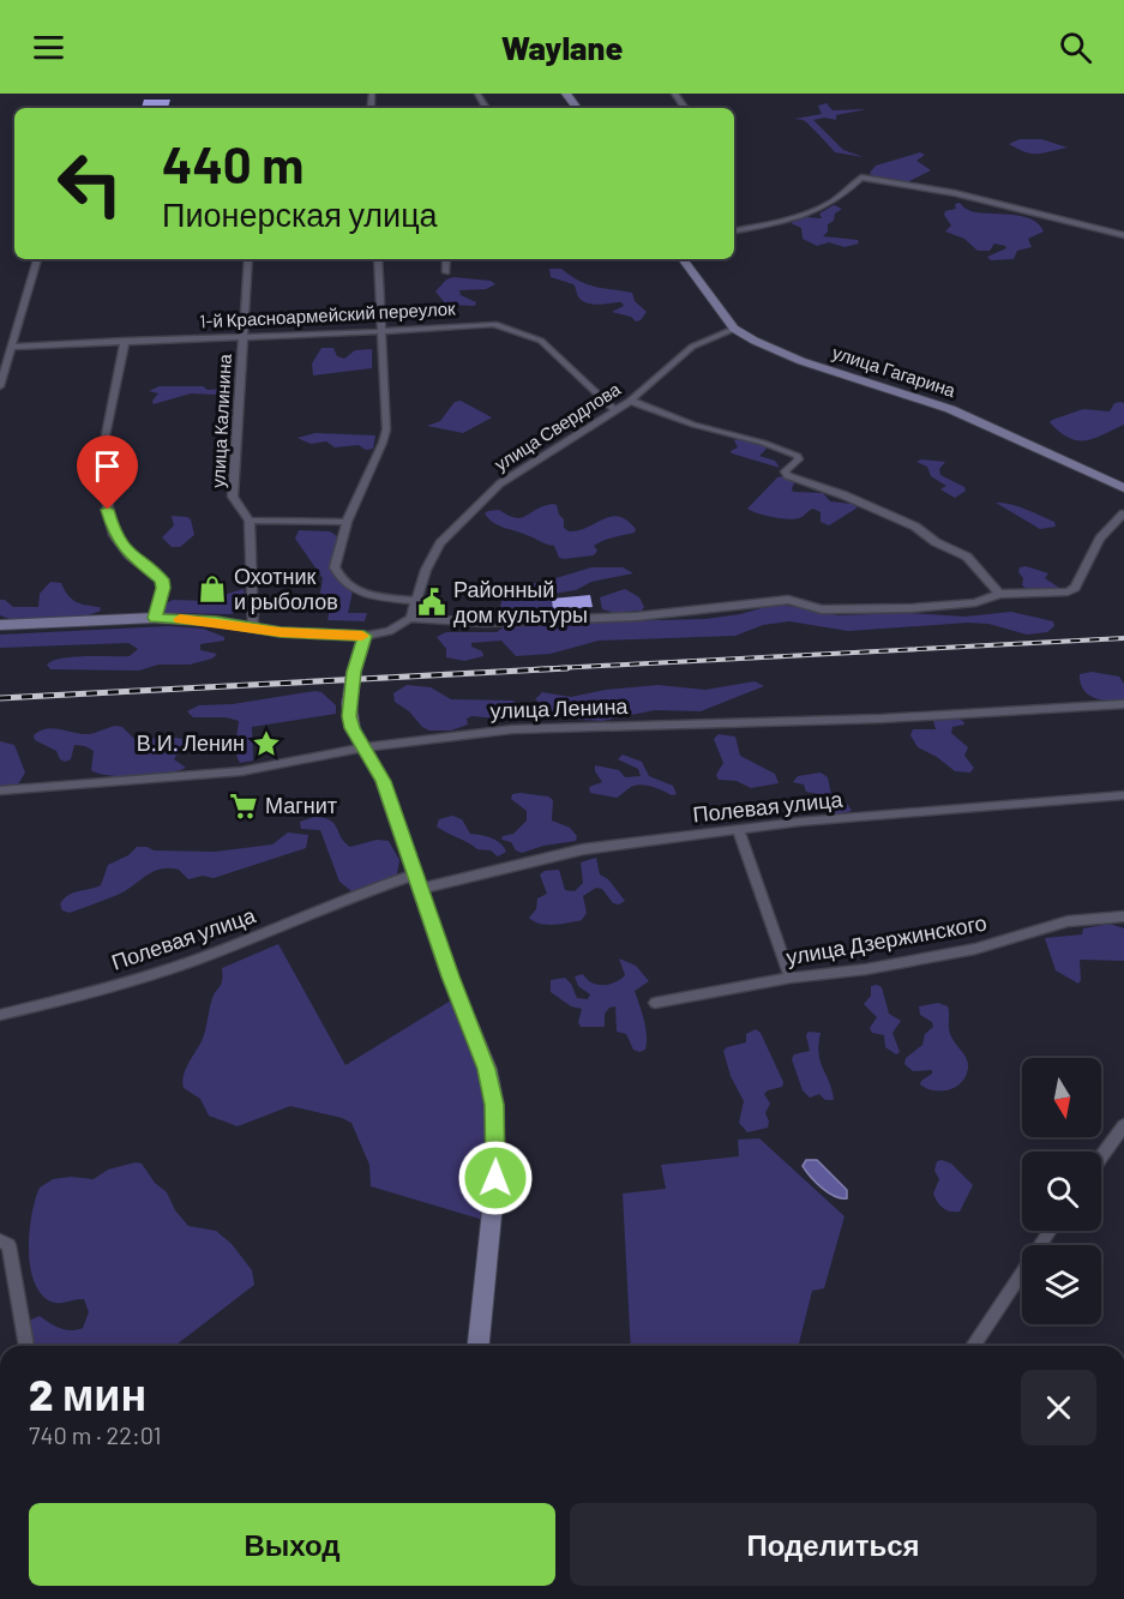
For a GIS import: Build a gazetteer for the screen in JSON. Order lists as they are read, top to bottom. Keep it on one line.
{"streets":{"street":["1-й Красноармейский переулок","улица Гагарина","улица Калинина","улица Свердлова","улица Ленина","Полевая улица","улица Дзержинского"]},"crossings":[["1-й Красноармейский переулок","улица Калинина"],["1-й Красноармейский переулок","улица Свердлова"],["улица Гагарина","улица Свердлова"]],"places":{"shop":["Охотник и рыболов"],"public building":["Районный дом культуры"],"place":["В.И. Ленин"],"supermarket":["Магнит"]},"north":"bottom","page":{"header":"Waylane","turn":["440 m","Пионерская улица"],"heading":["2 мин","740 m · 22:01"],"buttons":["Выход","Поделиться"]}}
